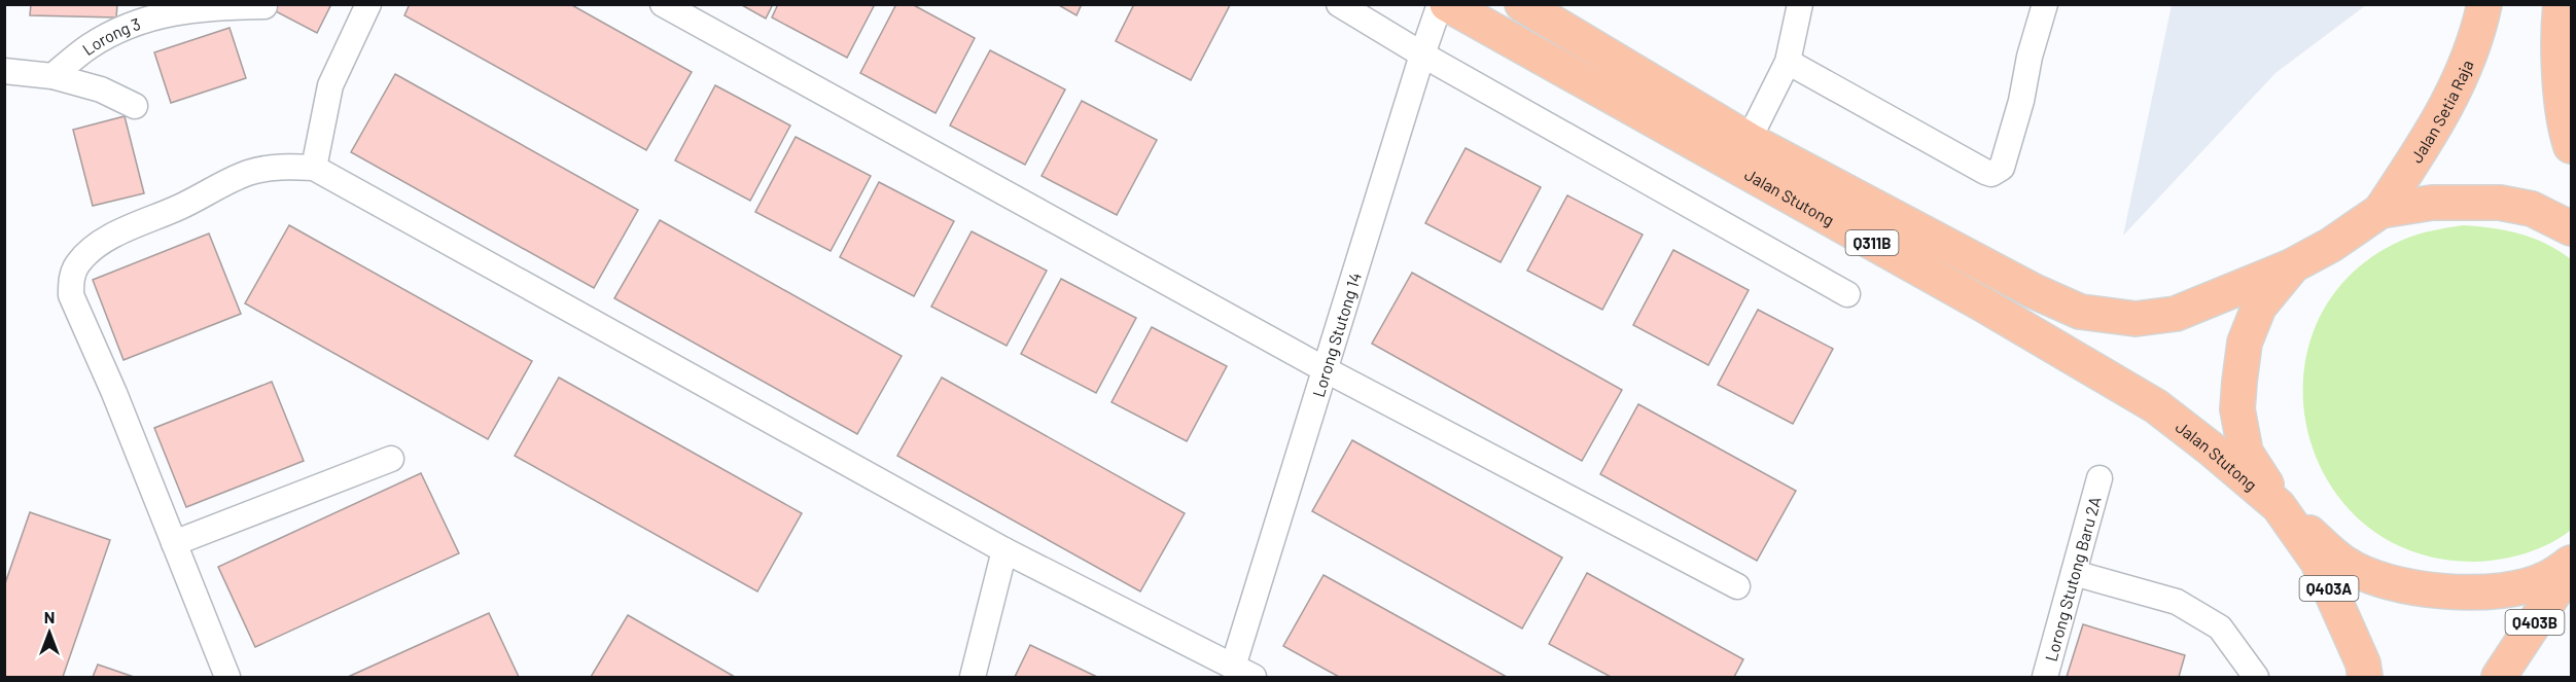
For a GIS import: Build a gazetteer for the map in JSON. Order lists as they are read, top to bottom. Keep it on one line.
{"streets":{"main road":["Jalan Setia Raja","Jalan Stutong","Q311B","Q403A","Q403B"],"street":["Lorong 3","Lorong Stutong 14","Lorong Stutong Baru 2A"]},"crossings":[["Jalan Setia Raja","Jalan Stutong"],["Jalan Stutong","Q403A"]],"north":"top"}
